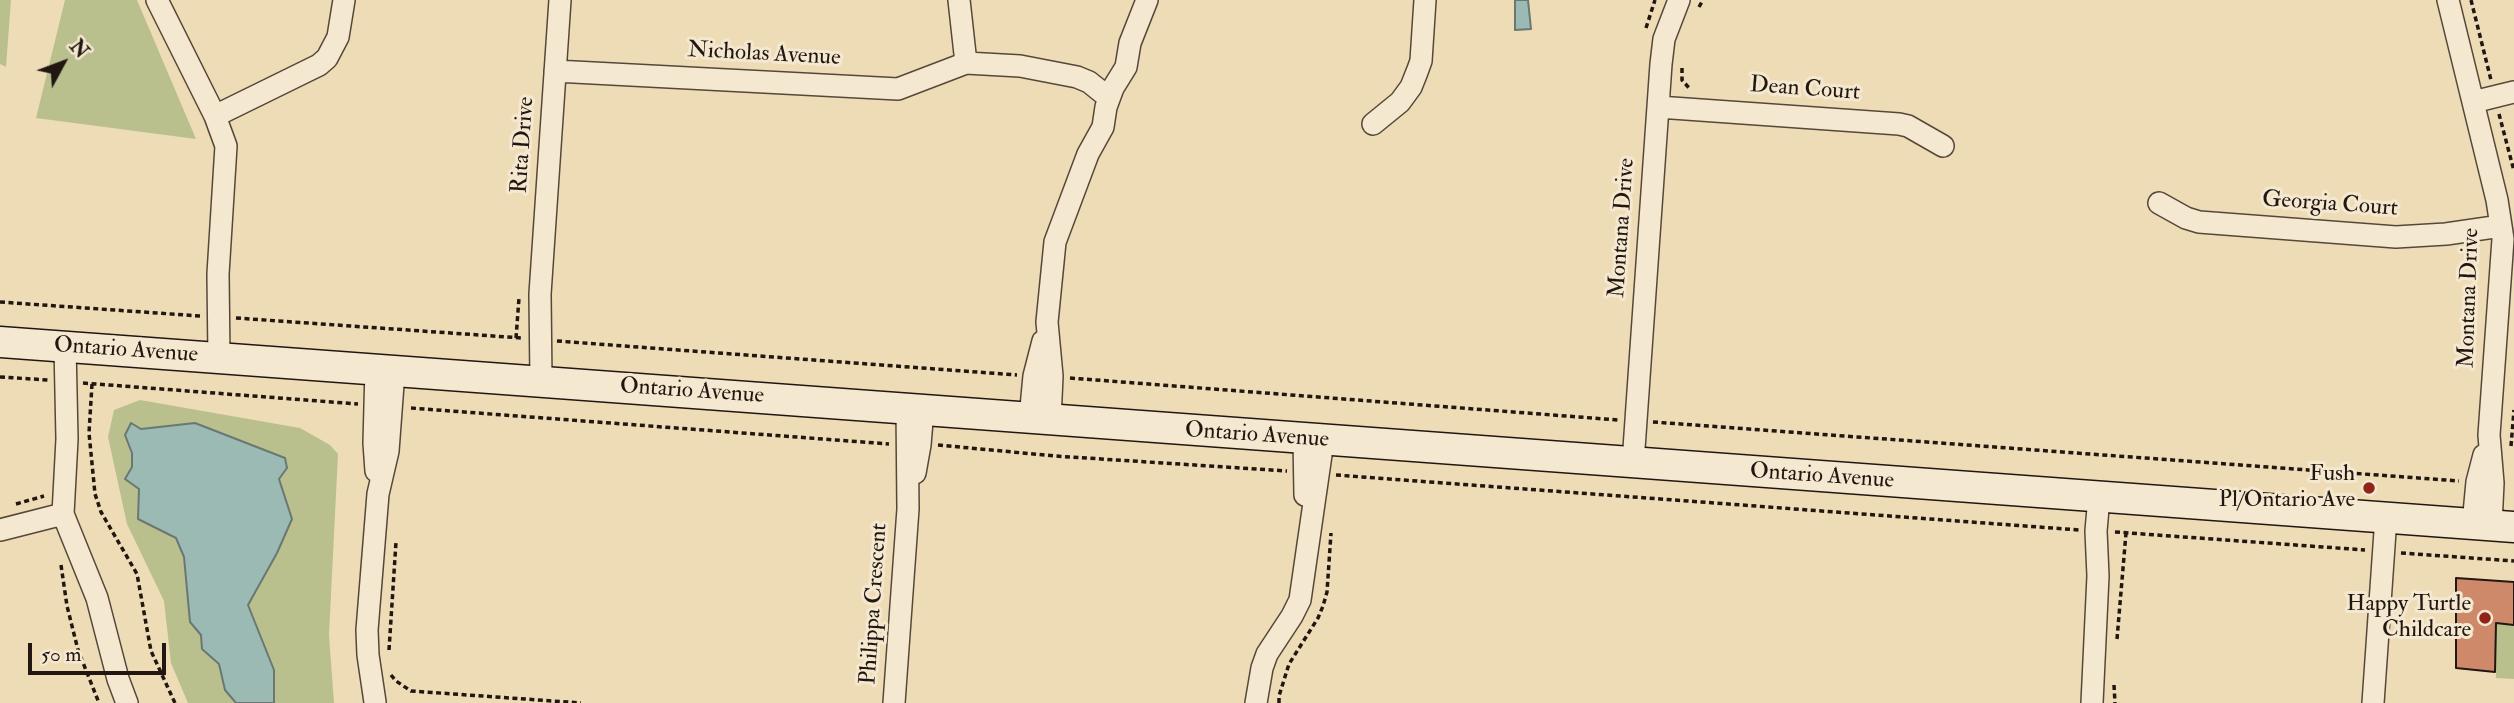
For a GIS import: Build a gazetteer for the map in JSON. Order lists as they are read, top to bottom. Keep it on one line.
{"streets":{"street":["Nicholas Avenue","Dean Court","Rita Drive","Georgia Court","Montana Drive","Ontario Avenue","Philippa Crescent"]},"crossings":[["Nicholas Avenue","Rita Drive"],["Dean Court","Montana Drive"],["Rita Drive","Ontario Avenue"],["Georgia Court","Montana Drive"],["Montana Drive","Ontario Avenue"],["Ontario Avenue","Philippa Crescent"]],"places":["Fush Pl/Ontario Ave","Happy Turtle Childcare"],"scale_bar":"50 m","north":"top right"}
